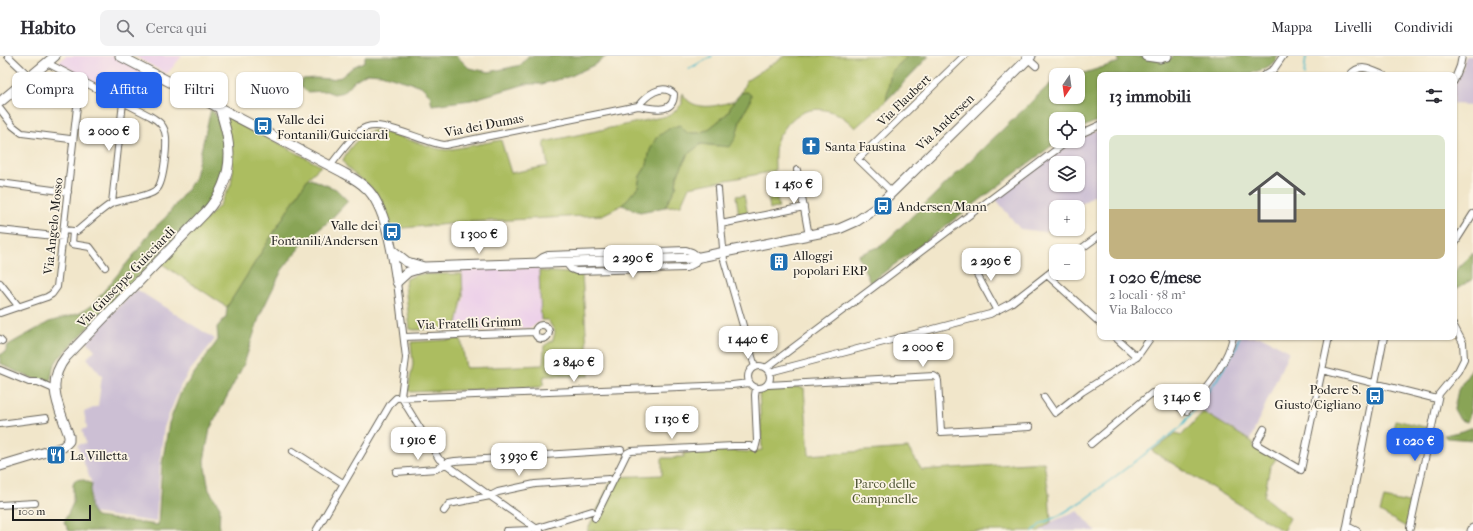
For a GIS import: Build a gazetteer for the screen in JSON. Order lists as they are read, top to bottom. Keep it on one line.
{"streets":{"street":["Via Flaubert","Via Andersen","Via dei Dumas","Via Angelo Mosso","Via Giuseppe Guicciardi","Via Fratelli Grimm"]},"crossings":[["Via Flaubert","Via Andersen"]],"parks":["Parco delle Campanelle"],"places":{"bus stop":["Valle dei Fontanili/Guicciardi","Andersen/Mann","Valle dei Fontanili/Andersen","Podere S. Giusto/Cigliano"],"church":["Santa Faustina"],"building":["Alloggi popolari ERP"],"restaurant":["La Villetta"]},"scale_bar":"100 m","north":"bottom","page":{"header":"Habito","search":"Cerca qui","nav":["Mappa","Livelli","Condividi"],"map_buttons":["+","−"],"chip":["Compra","Affitta","Filtri","Nuovo"],"heading":"13 immobili","price":["2 000 €","1 450 €","1 300 €","2 290 €","2 290 €","1 440 €","2 000 €","2 840 €","3 140 €","1 130 €","1 910 €","1 020 €","3 930 €"],"list":[{"name":"1 020 €/mese","note":"2 locali · 58 m² · Via Balocco"}],"scale":"100 m"}}
